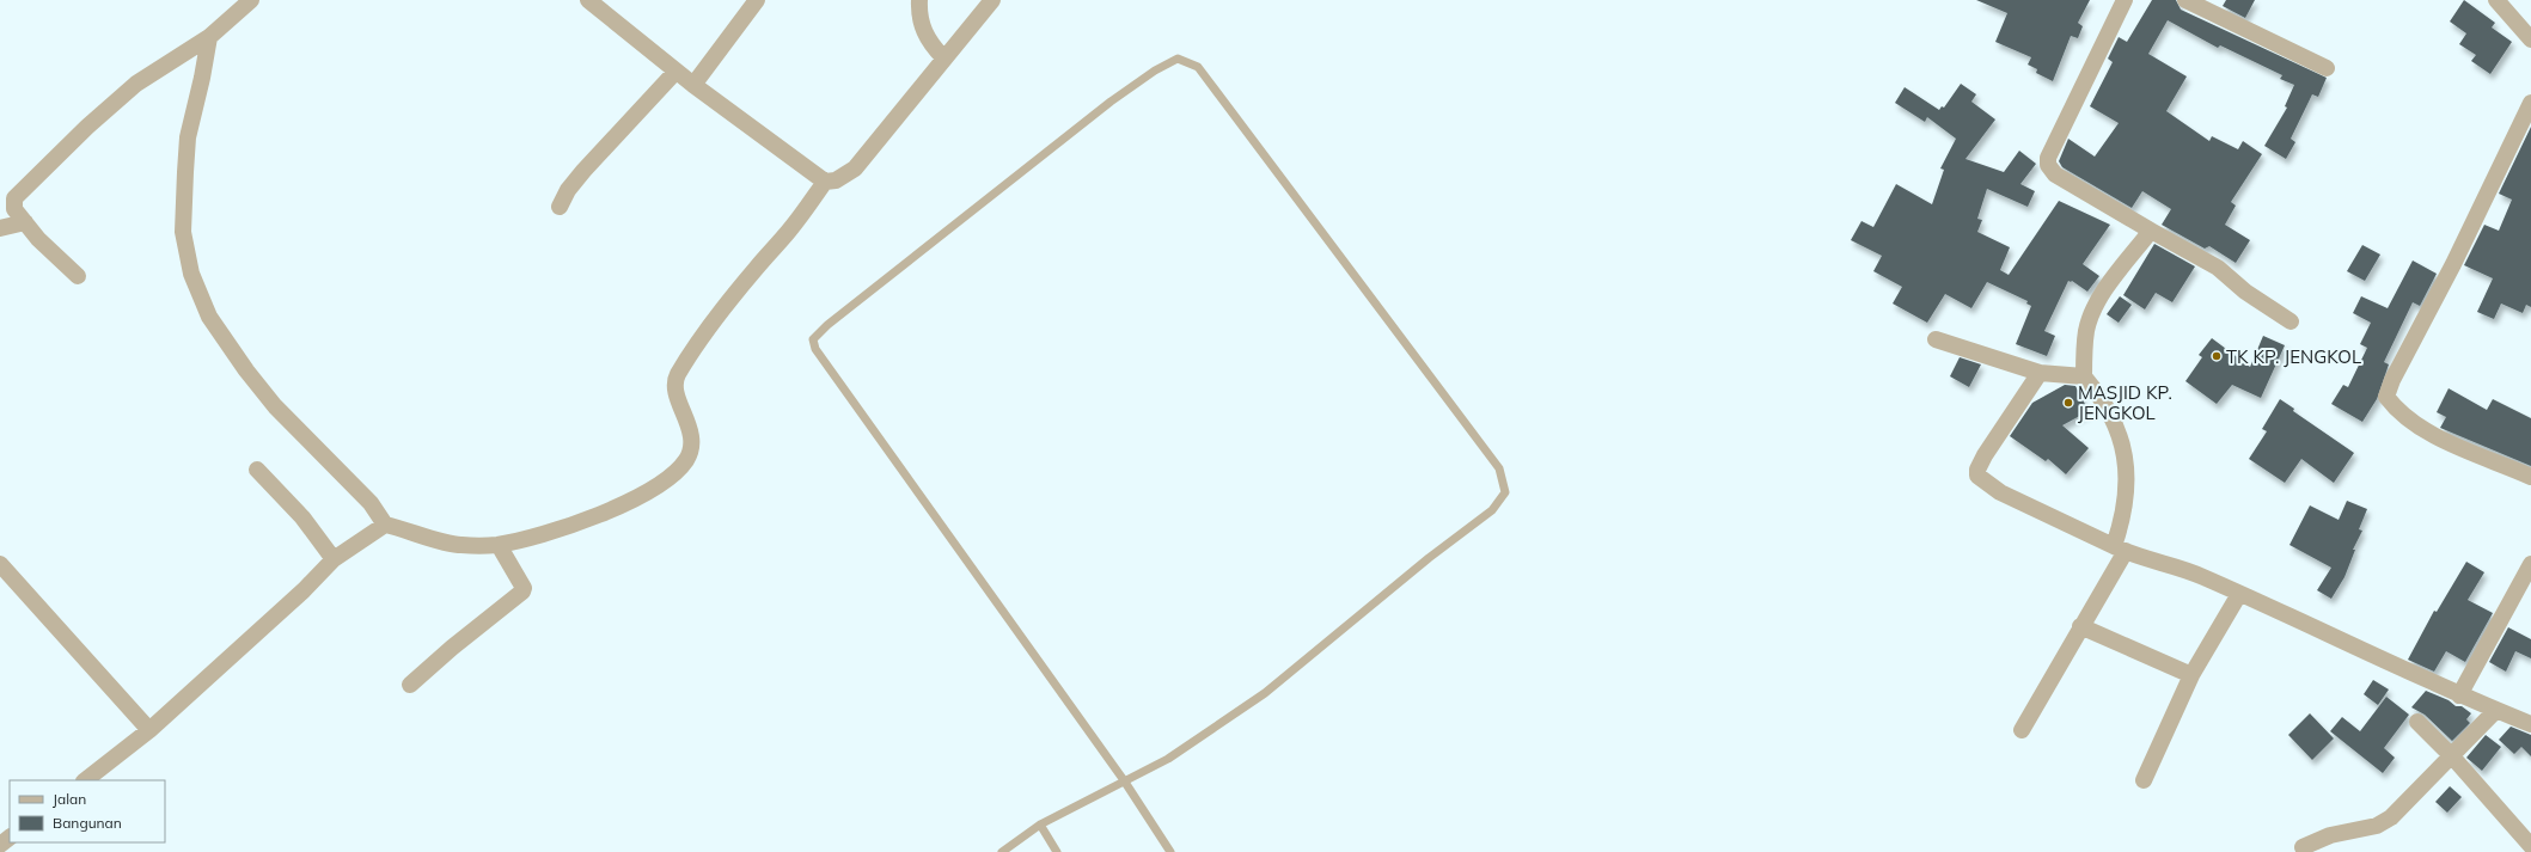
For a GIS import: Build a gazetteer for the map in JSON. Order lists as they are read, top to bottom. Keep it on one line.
{"places":["TK KP. JENGKOL","MASJID KP. JENGKOL"],"legend":["Jalan","Bangunan"]}
